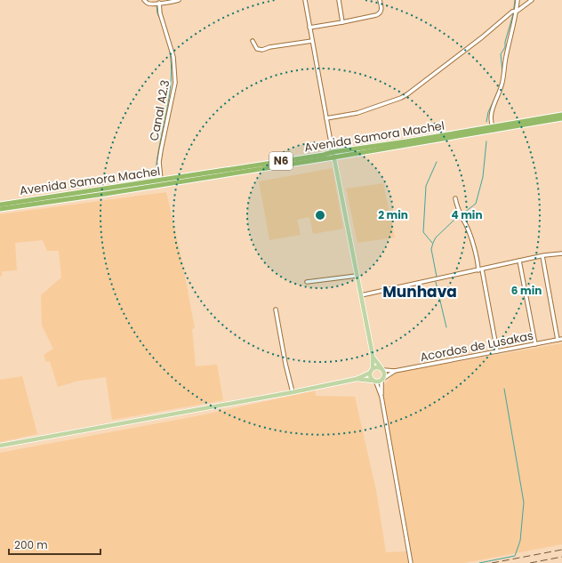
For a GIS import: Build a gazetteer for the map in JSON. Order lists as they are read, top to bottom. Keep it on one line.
{"streets":{"highway":["Avenida Samora Machel","N6"],"street":["Canal A2.3","Acordos de Lusakas"]},"crossings":[["Canal A2.3","Avenida Samora Machel"]],"districts":["Munhava"],"scale_bar":"200 m","rings":["2 min","4 min","6 min"]}
